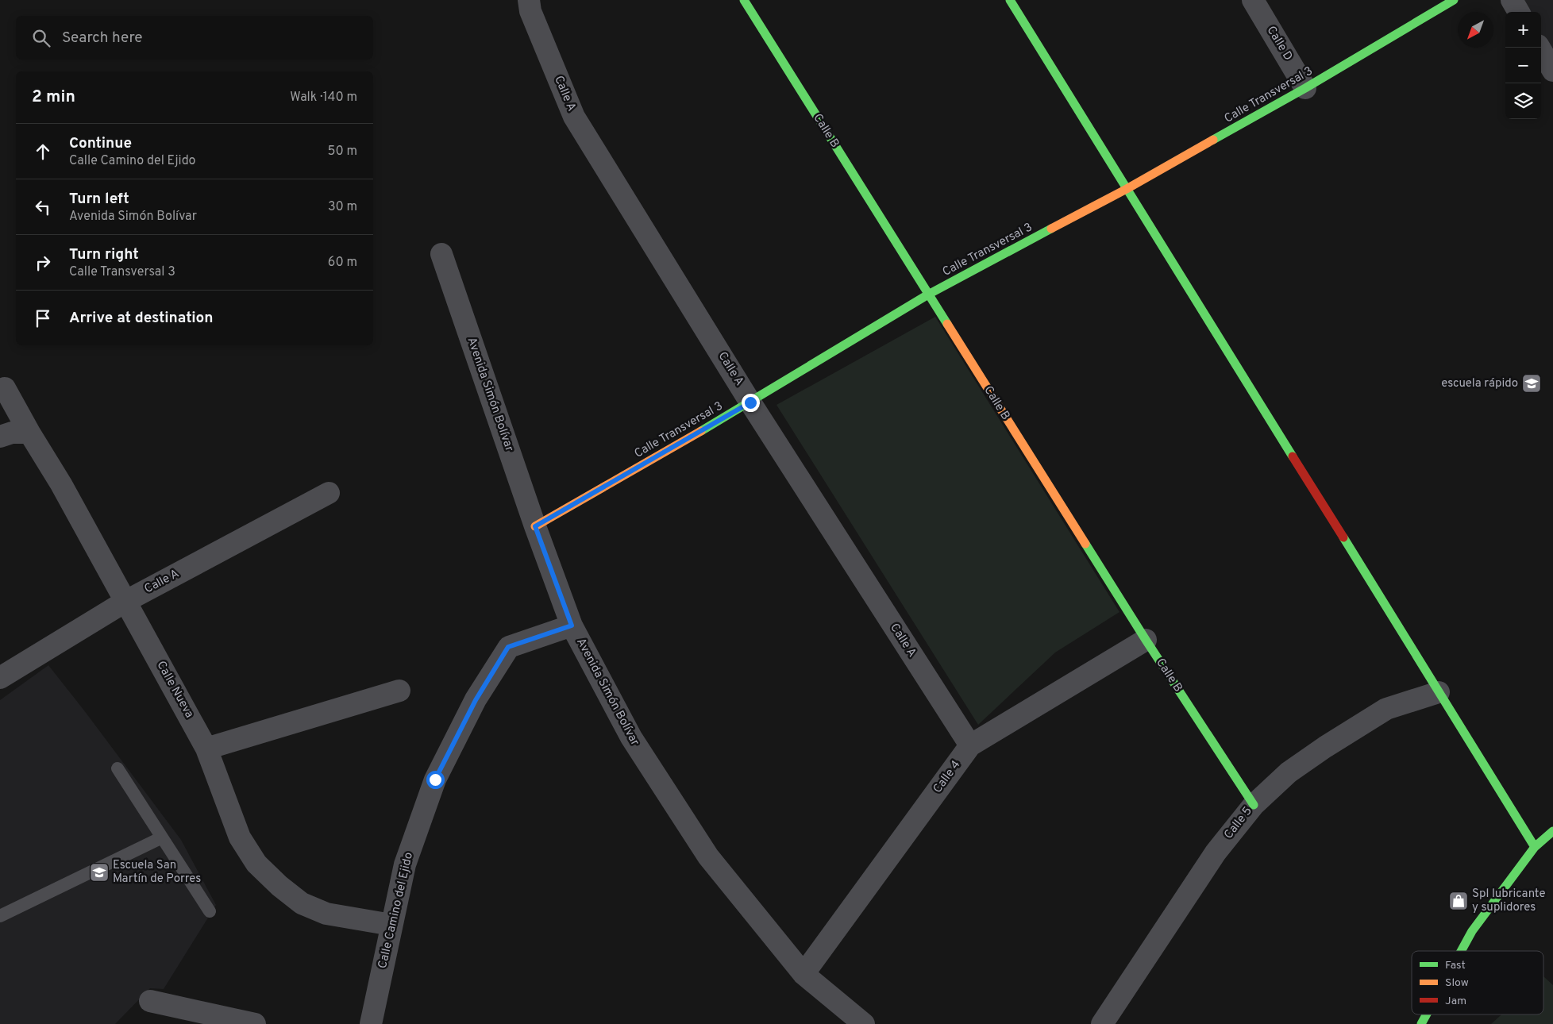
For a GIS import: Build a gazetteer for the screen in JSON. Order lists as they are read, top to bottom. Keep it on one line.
{"streets":{"street":["Calle D","Calle A","Calle Transversal 3","Calle B","Avenida Simón Bolívar","Calle Nueva","Calle 4","Calle 5","Calle Camino del Ejido"]},"crossings":[["Calle D","Calle Transversal 3"],["Calle A","Calle Transversal 3"],["Calle A","Calle Nueva"],["Calle A","Calle 4"],["Calle Transversal 3","Calle B"],["Calle Transversal 3","Avenida Simón Bolívar"],["Calle B","Calle 4"],["Calle B","Calle 5"],["Avenida Simón Bolívar","Calle 4"],["Avenida Simón Bolívar","Calle Camino del Ejido"],["Calle Nueva","Calle Camino del Ejido"]],"places":{"school or university":["escuela rápido","Escuela San Martín de Porres"],"shop":["Spl lubricante y suplidores"]},"legend":["Fast","Slow","Jam"],"north":"bottom left","page":{"map_buttons":["+","−"],"search":"Search here","heading":["2 min","Walk · 140 m"],"list":[["Continue","Calle Camino del Ejido","50 m"],["Turn left","Avenida Simón Bolívar","30 m"],["Turn right","Calle Transversal 3","60 m"],"Arrive at destination"]}}
